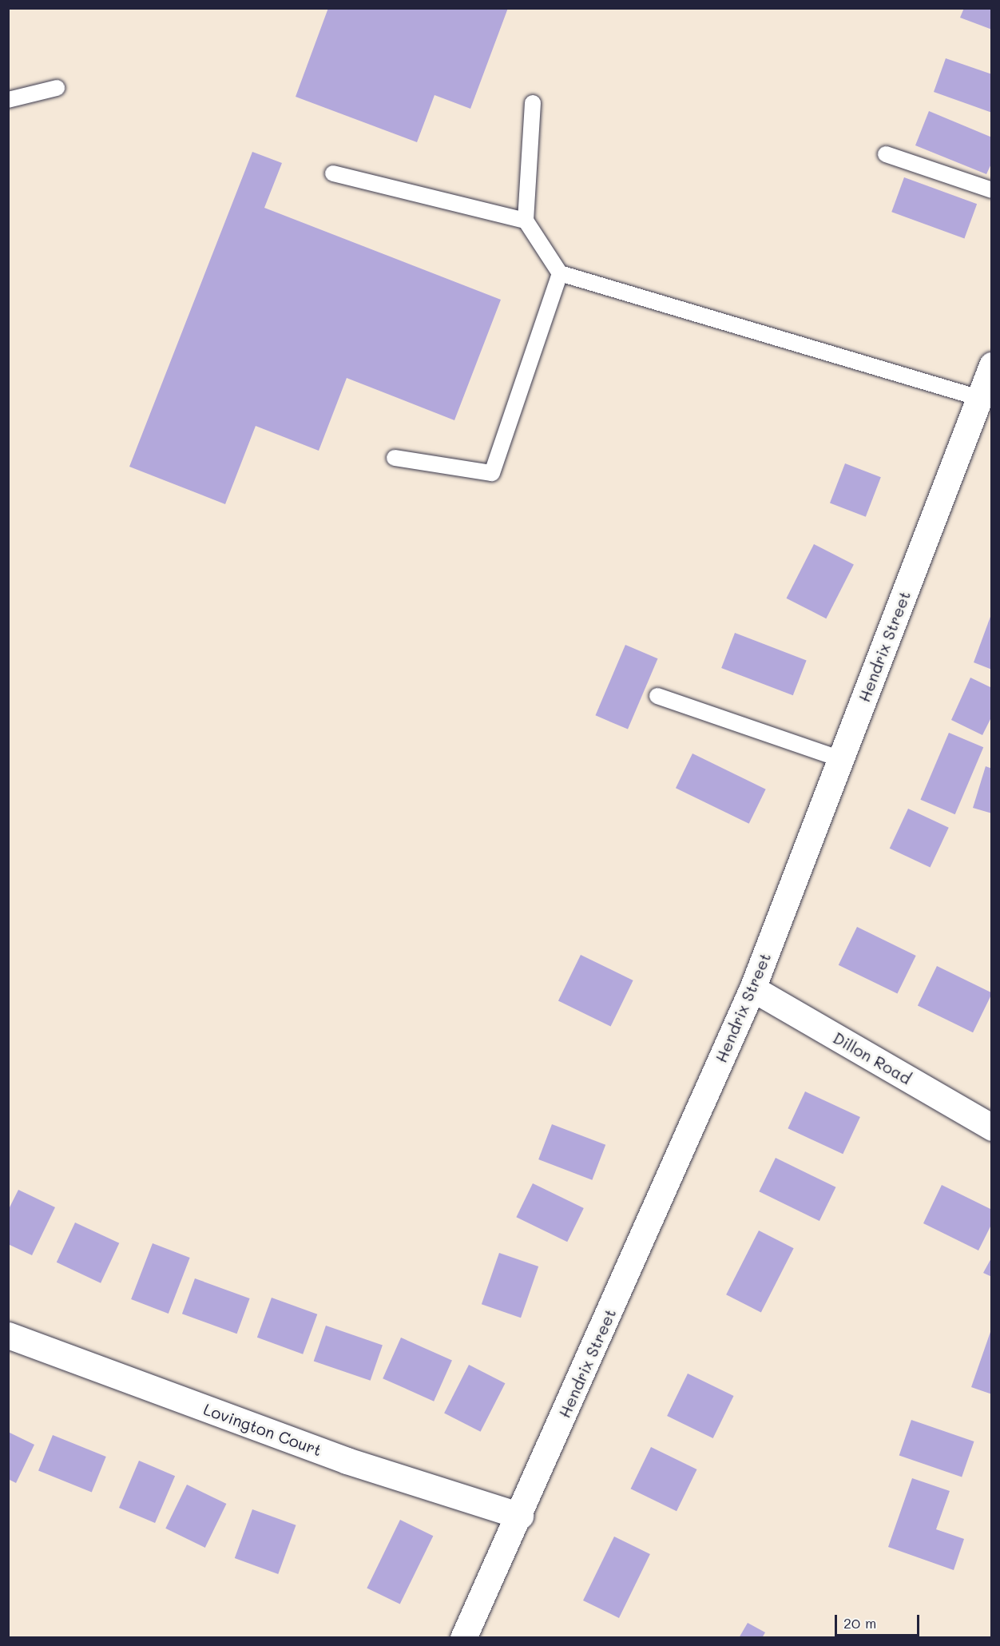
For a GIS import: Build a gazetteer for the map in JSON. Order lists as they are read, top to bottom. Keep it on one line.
{"streets":{"street":["Hendrix Street","Dillon Road","Lovington Court"]},"crossings":[["Hendrix Street","Dillon Road"],["Hendrix Street","Lovington Court"]],"scale_bar":"20 m"}
